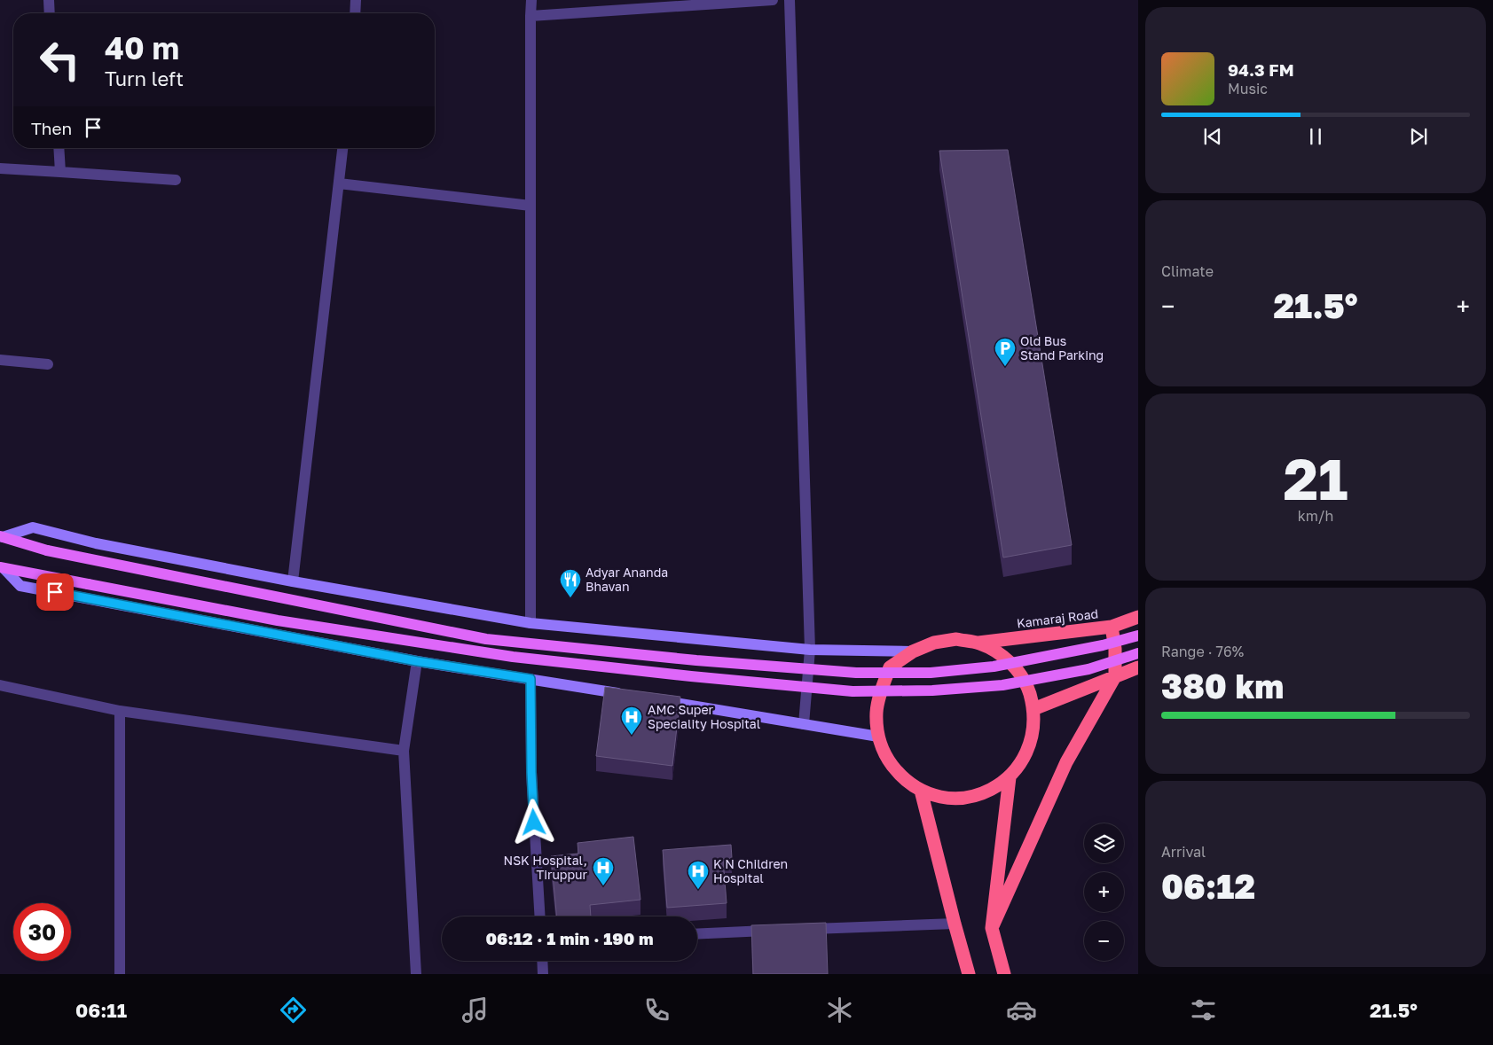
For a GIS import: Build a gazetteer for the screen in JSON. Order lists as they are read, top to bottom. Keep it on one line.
{"streets":{"highway":["Kamaraj Road"]},"places":{"parking":["Old Bus Stand Parking"],"restaurant":["Adyar Ananda Bhavan"],"hospital":["AMC Super Speciality Hospital","NSK Hospital, Tiruppur","K N Children Hospital"]},"page":{"turn":["40 m","Turn left"],"song":["94.3 FM","Music"],"then":"Then","tile":["Climate",["21","km/h"],["Range · 76%","380 km"],["Arrival","06:12"]],"heat":["−","21.5°","+"],"map_buttons":["+","−"],"limit":"30","trip":"06:12 · 1 min · 190 m","tabs":["06:11","21.5°"]}}
